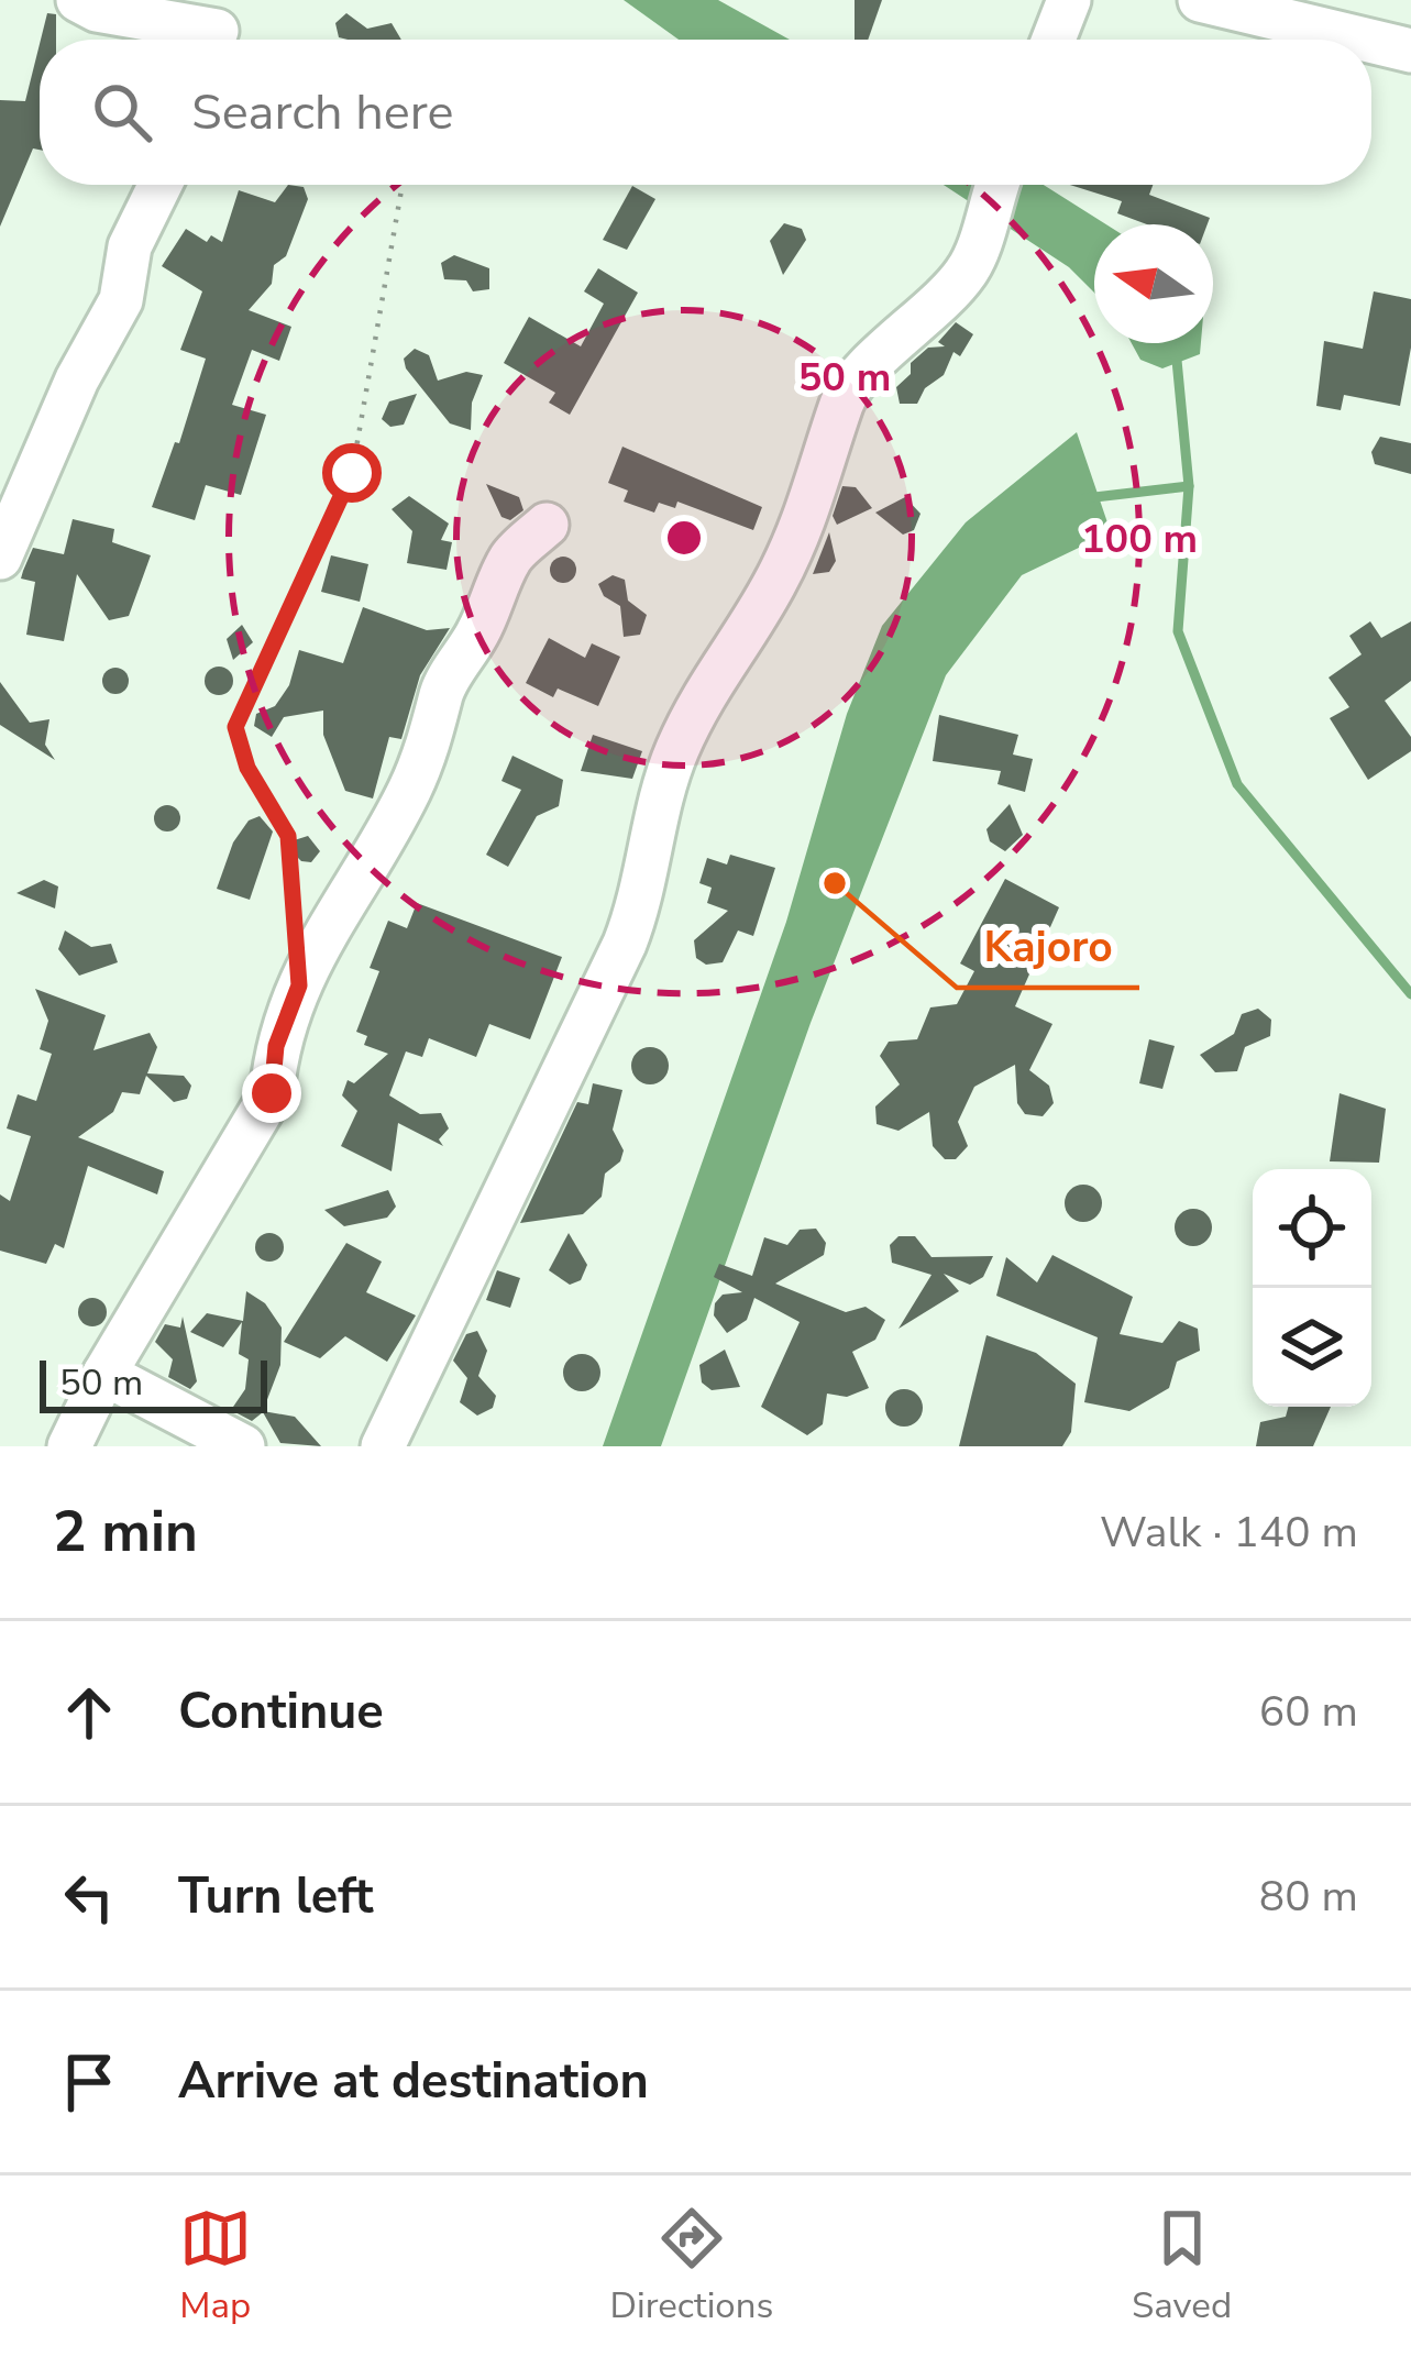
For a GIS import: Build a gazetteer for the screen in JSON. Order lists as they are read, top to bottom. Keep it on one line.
{"places":["Kajoro"],"scale_bar":"50 m","north":"left","page":{"search":"Search here","scale":"50 m","heading":["2 min","Walk · 140 m"],"list":[["Continue","60 m"],["Turn left","80 m"],"Arrive at destination"],"nav":["Map","Directions","Saved"]},"rings":["50 m","100 m"]}
